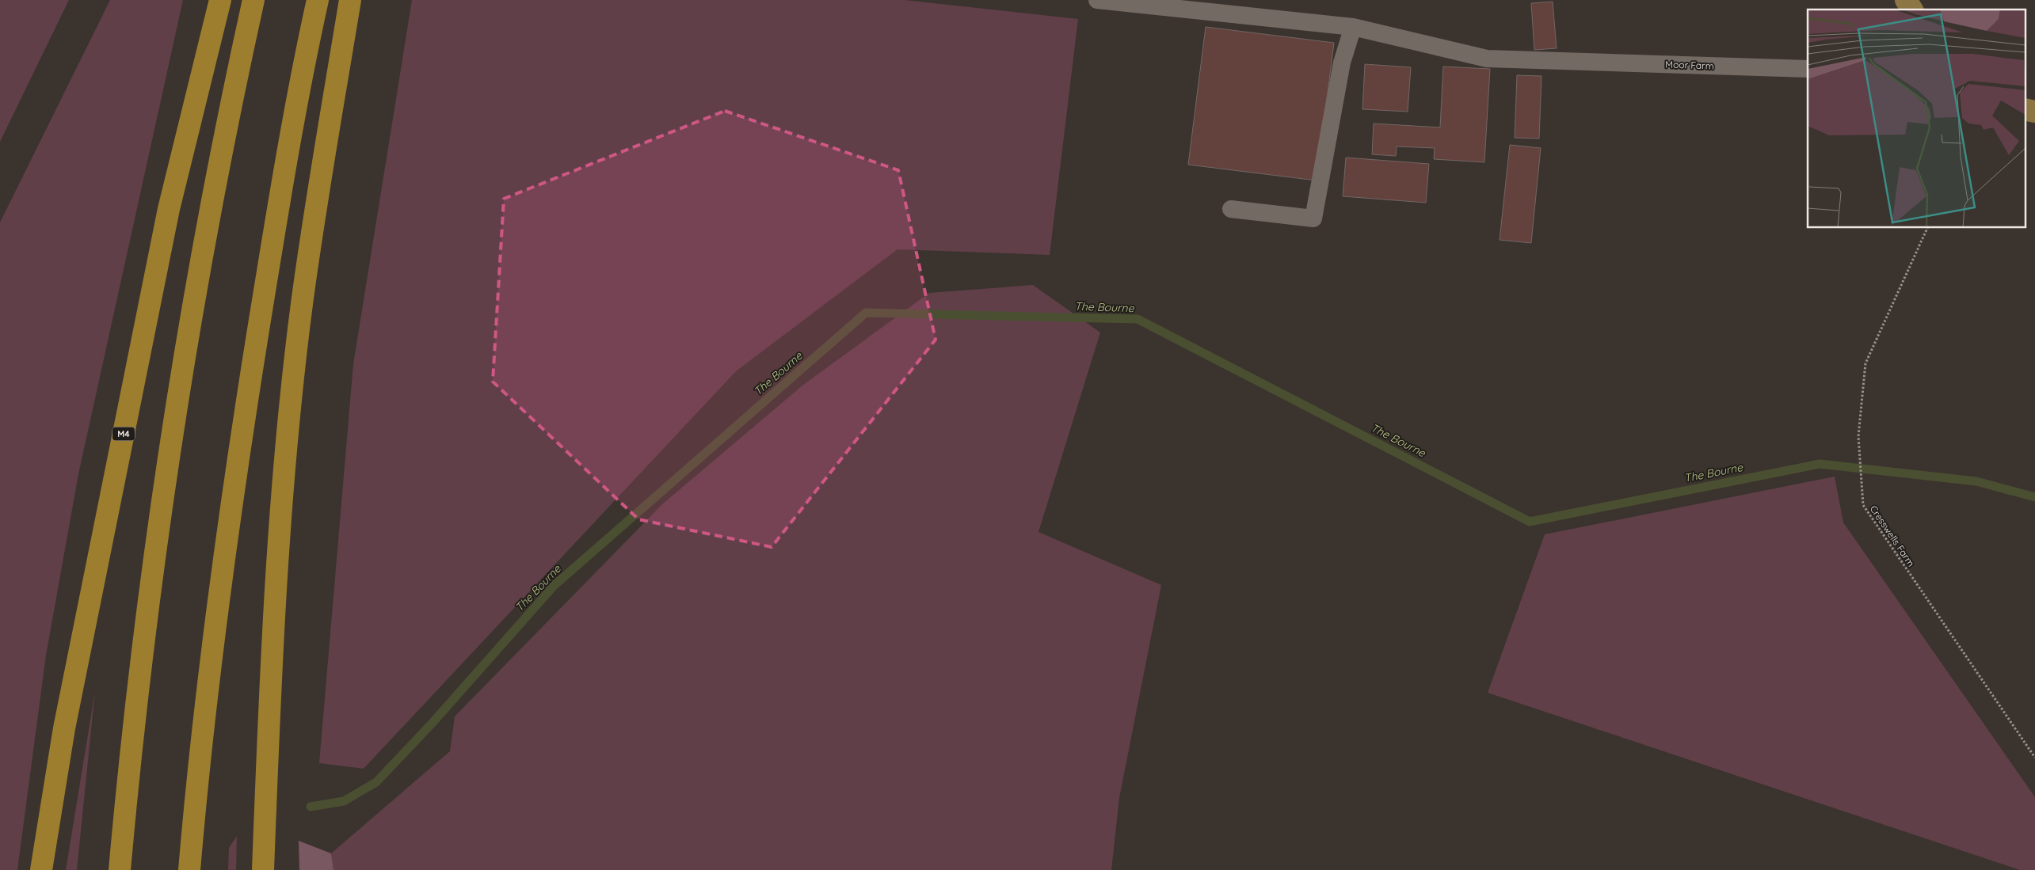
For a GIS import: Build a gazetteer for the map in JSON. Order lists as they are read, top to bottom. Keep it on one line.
{"streets":{"highway":["M4"],"lane":["Moor Farm"],"path":["Cresswells Farm"]},"water":["The Bourne"]}
